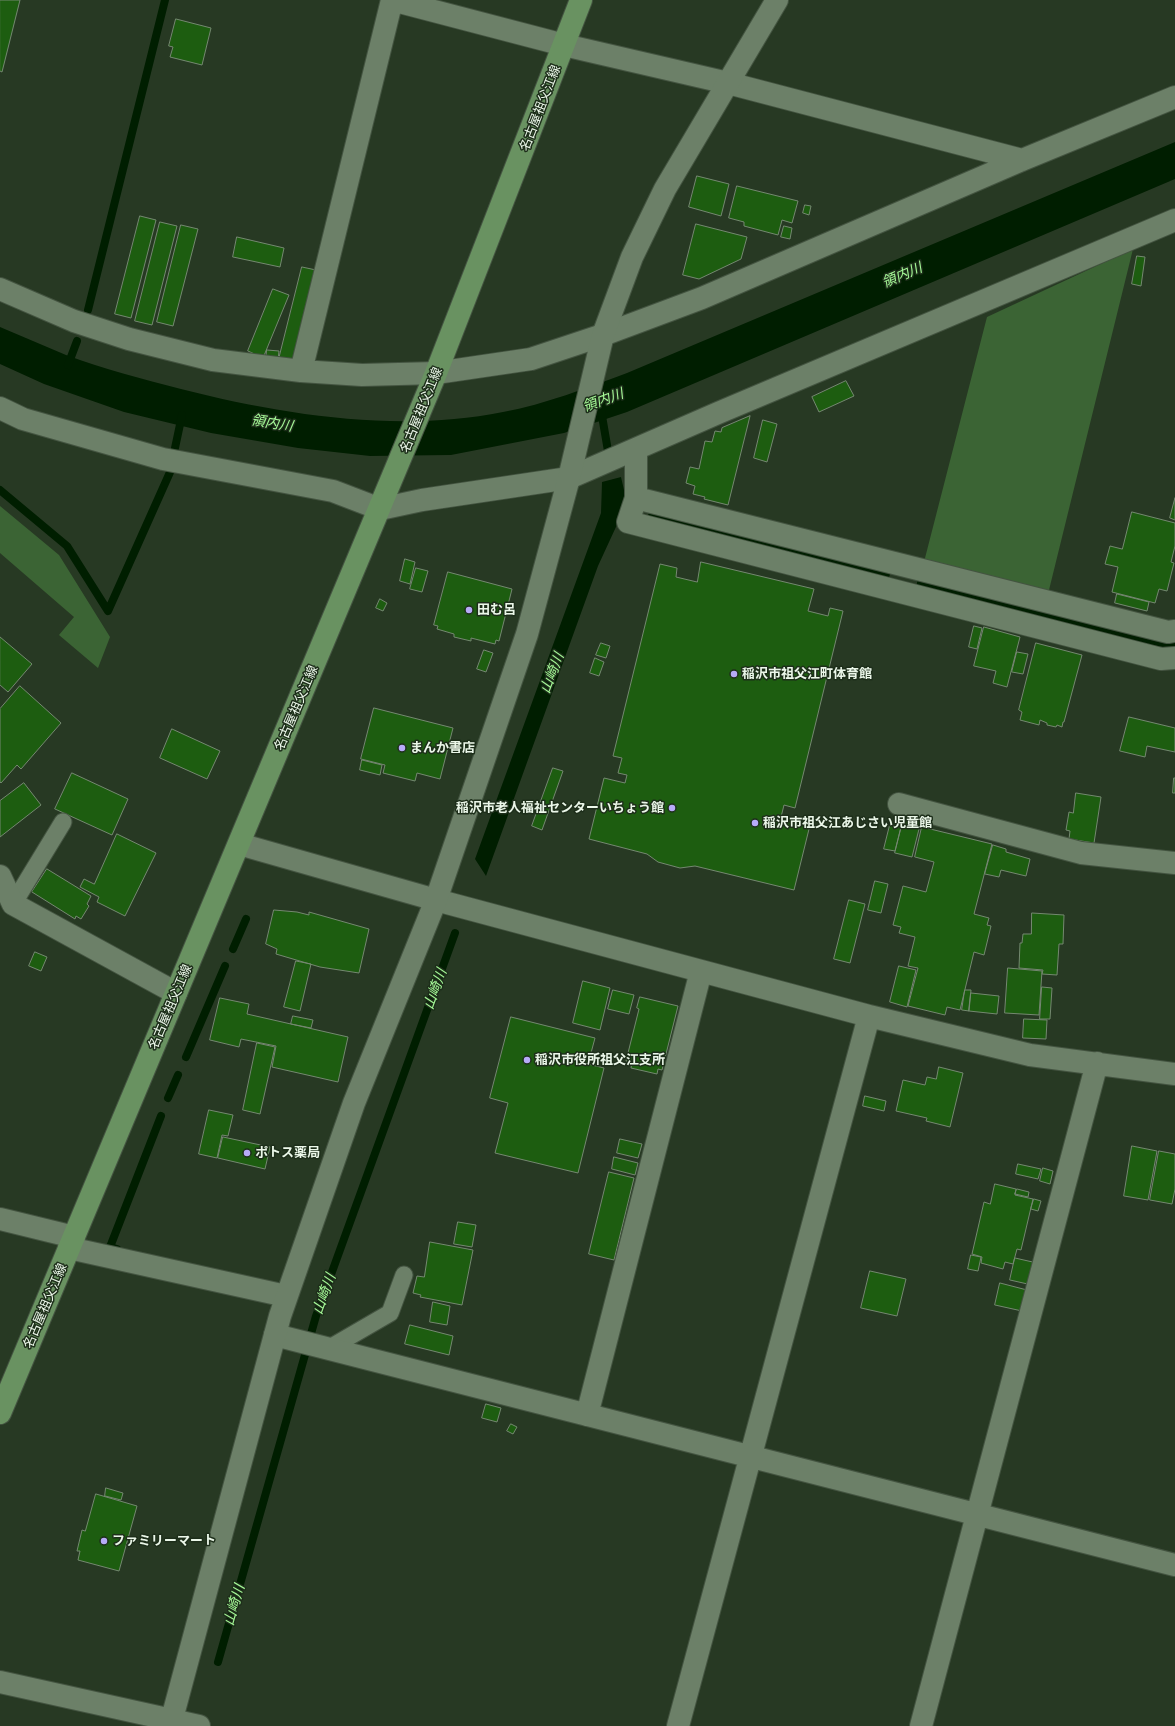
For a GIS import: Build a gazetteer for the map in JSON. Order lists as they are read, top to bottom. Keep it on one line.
{"streets":{"main road":["名古屋祖父江線"]},"water":["領内川","山崎川"],"places":["田む呂","稲沢市祖父江町体育館","まんか書店","稲沢市老人福祉センターいちょう館","稲沢市祖父江あじさい児童館","稲沢市役所祖父江支所","ポトス薬局","ファミリーマート"]}
